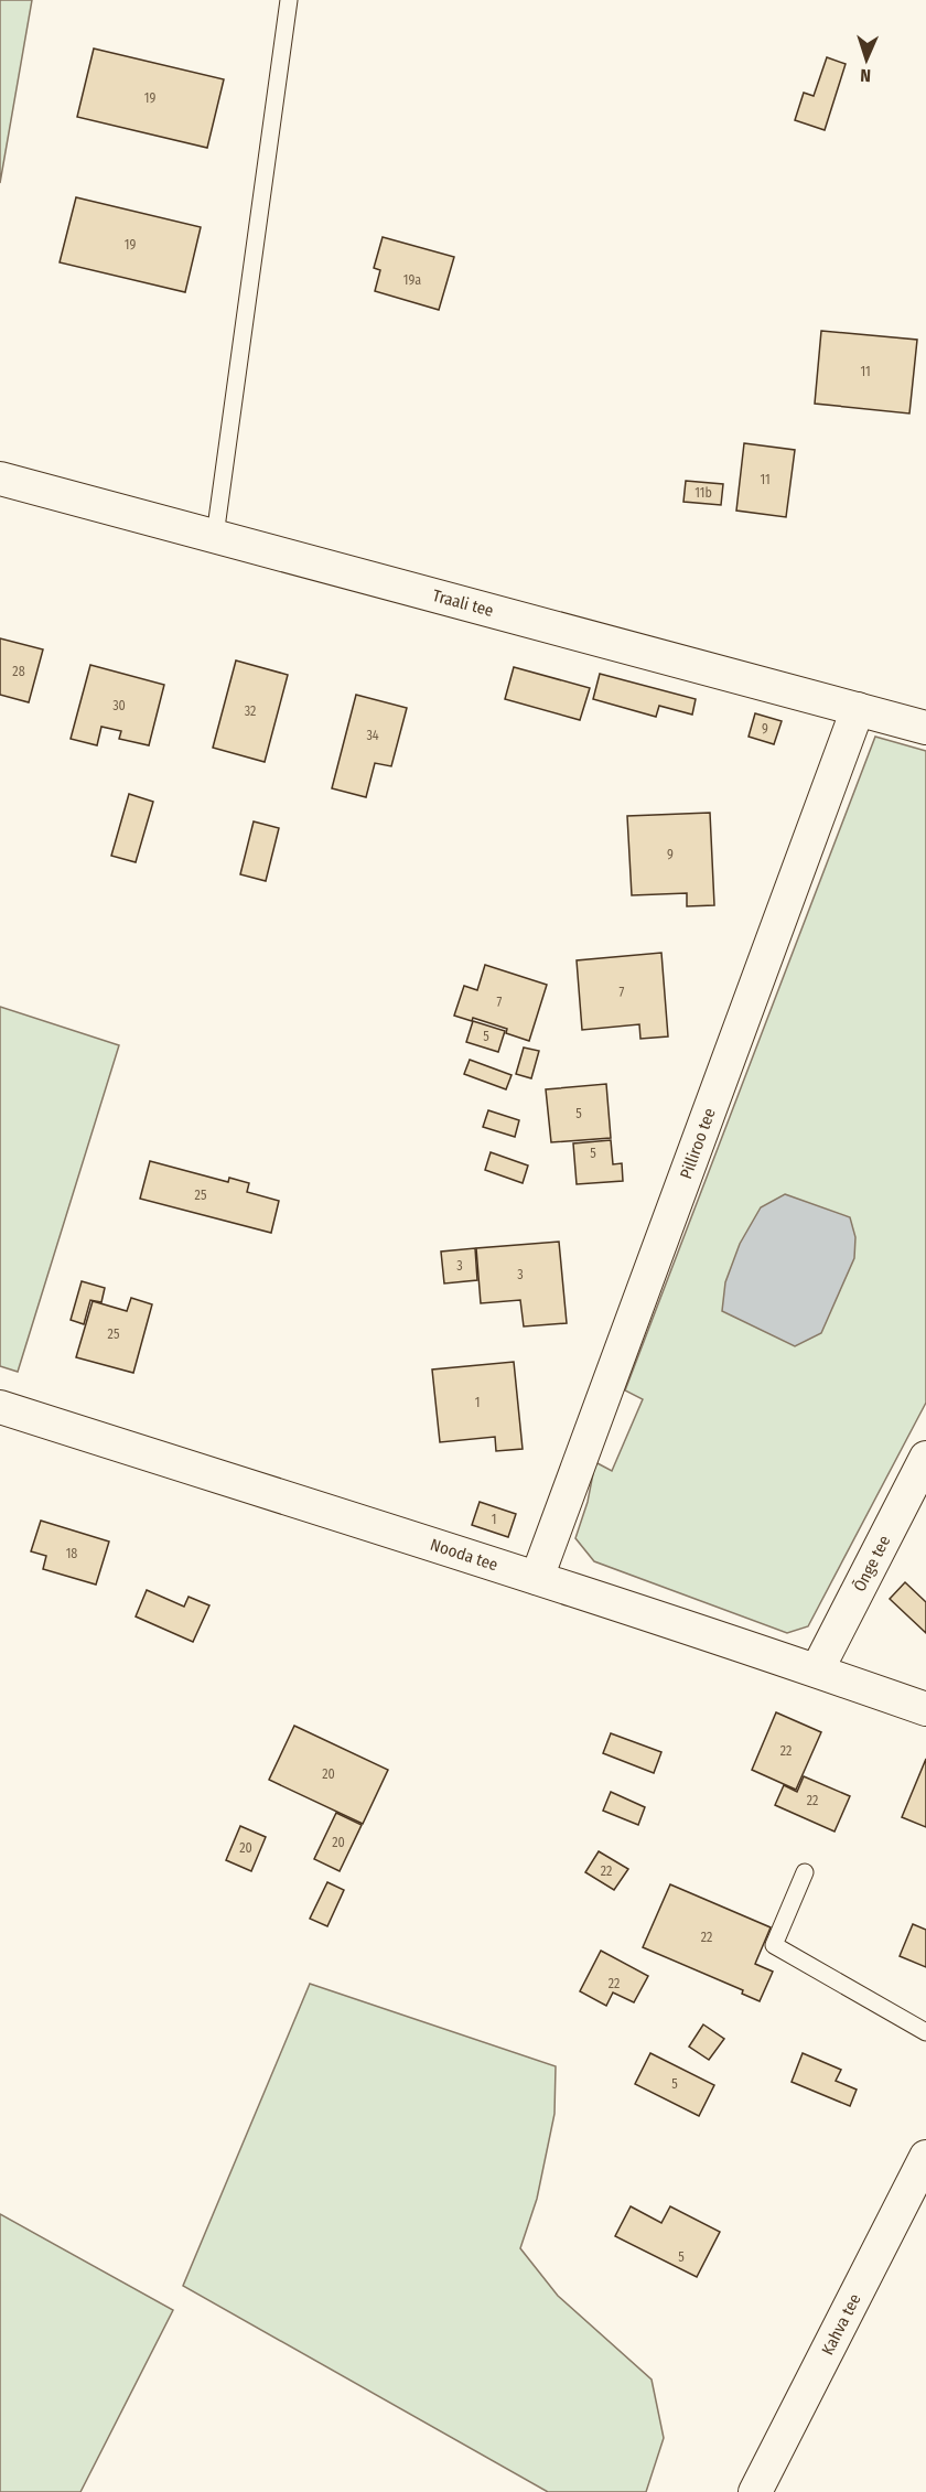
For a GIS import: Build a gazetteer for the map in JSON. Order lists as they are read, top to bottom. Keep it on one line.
{"streets":{"street":["Traali tee","Pilliroo tee","Nooda tee","Õnge tee","Kahva tee"]},"crossings":[["Traali tee","Pilliroo tee"],["Pilliroo tee","Nooda tee"],["Nooda tee","Õnge tee"]],"house_numbers":["19","19","19a","11","11","11b","28","30","32","9","34","9","7","7","5","5","5","25","3","3","25","1","1","18","22","20","22","20","20","22","22","22","5","5"],"north":"bottom"}
